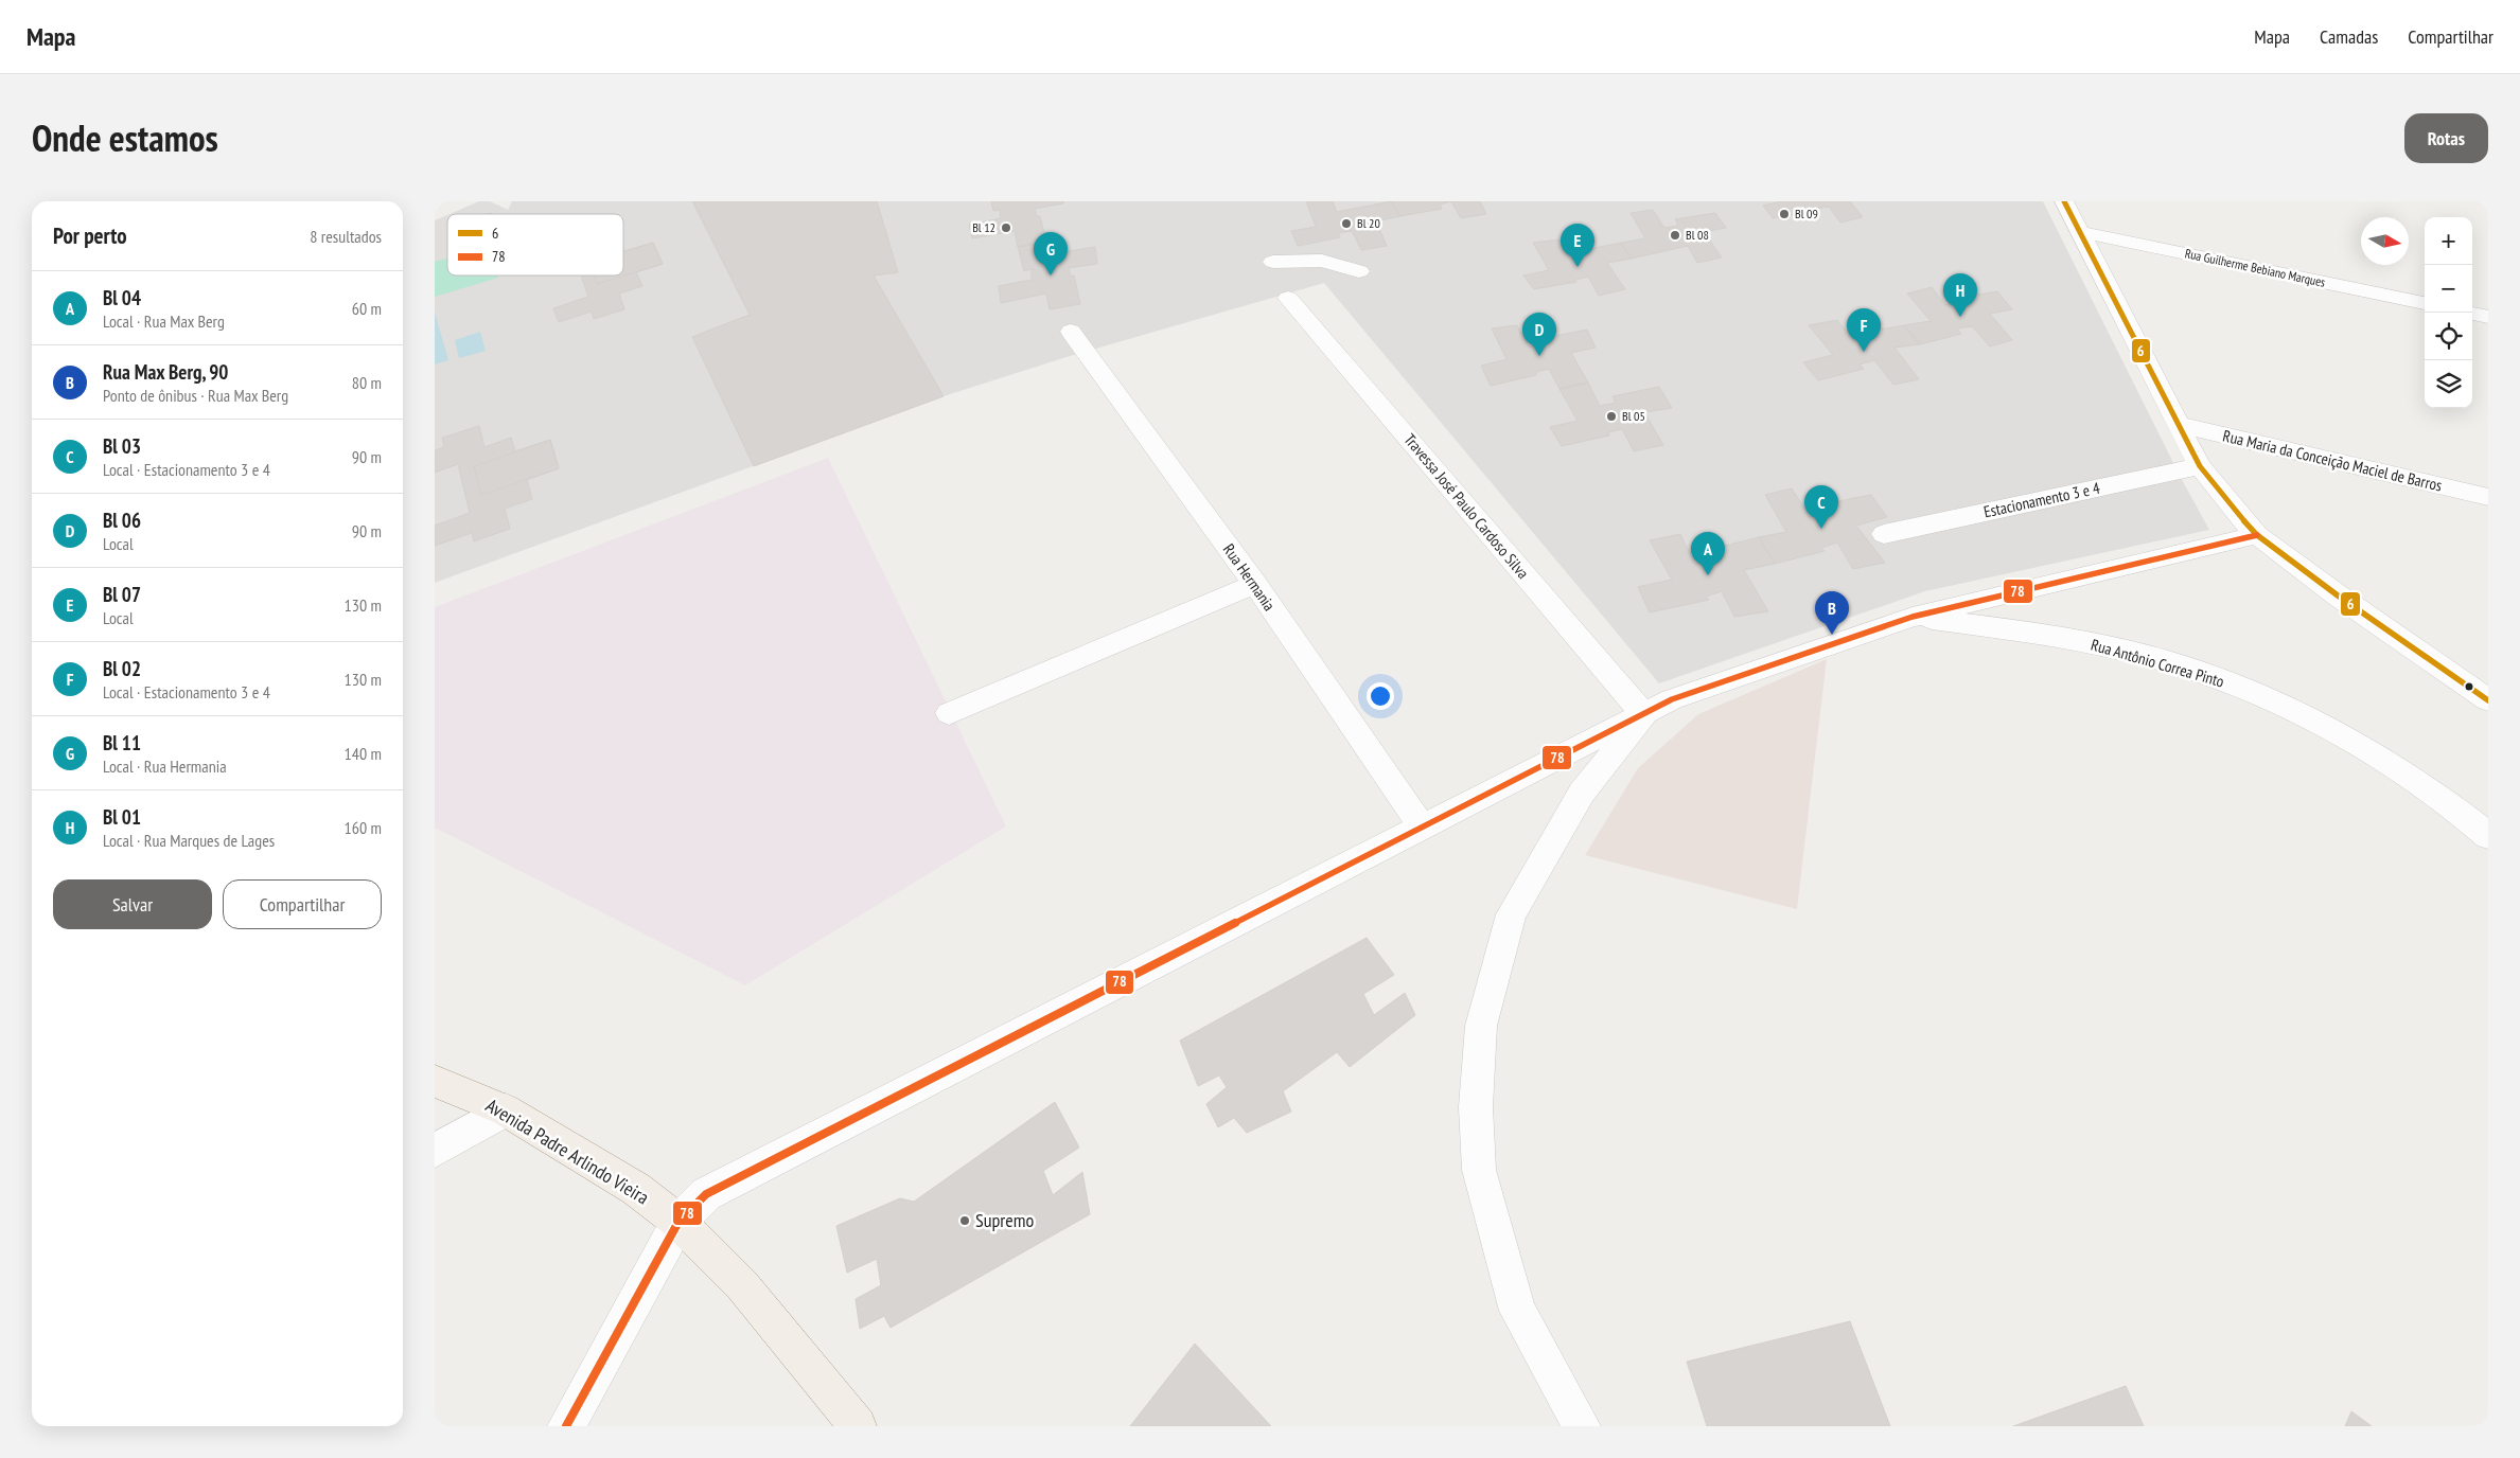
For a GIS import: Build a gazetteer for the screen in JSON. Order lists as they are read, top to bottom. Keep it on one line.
{"streets":{"main road":["Avenida Padre Arlindo Vieira"],"street":["Rua Guilherme Bebiano Marques","Rua Maria da Conceição Maciel de Barros","Estacionamento 3 e 4","Travessa José Paulo Cardoso Silva","Rua Hermania","Rua Antônio Correa Pinto"]},"places":["Bl 09","Bl 20","Bl 12","Bl 08","Bl 05","Supremo"],"lines":["transit line 6","transit line 78"],"legend":["6","78"],"north":"right","page":{"header":"Mapa","nav":["Mapa","Camadas","Compartilhar"],"title":"Onde estamos","buttons":["Rotas",["Salvar","Compartilhar"]],"heading":["Por perto","8 resultados"],"map_buttons":["+","−"],"pins":["E","G","H","F","D","C","A","B"],"list":[{"mark":"A","name":"Bl 04","note":"Local · Rua Max Berg","value":"60 m"},{"mark":"B","name":"Rua Max Berg, 90","note":"Ponto de ônibus · Rua Max Berg","value":"80 m"},{"mark":"C","name":"Bl 03","note":"Local · Estacionamento 3 e 4","value":"90 m"},{"mark":"D","name":"Bl 06","note":"Local","value":"90 m"},{"mark":"E","name":"Bl 07","note":"Local","value":"130 m"},{"mark":"F","name":"Bl 02","note":"Local · Estacionamento 3 e 4","value":"130 m"},{"mark":"G","name":"Bl 11","note":"Local · Rua Hermania","value":"140 m"},{"mark":"H","name":"Bl 01","note":"Local · Rua Marques de Lages","value":"160 m"}]}}
